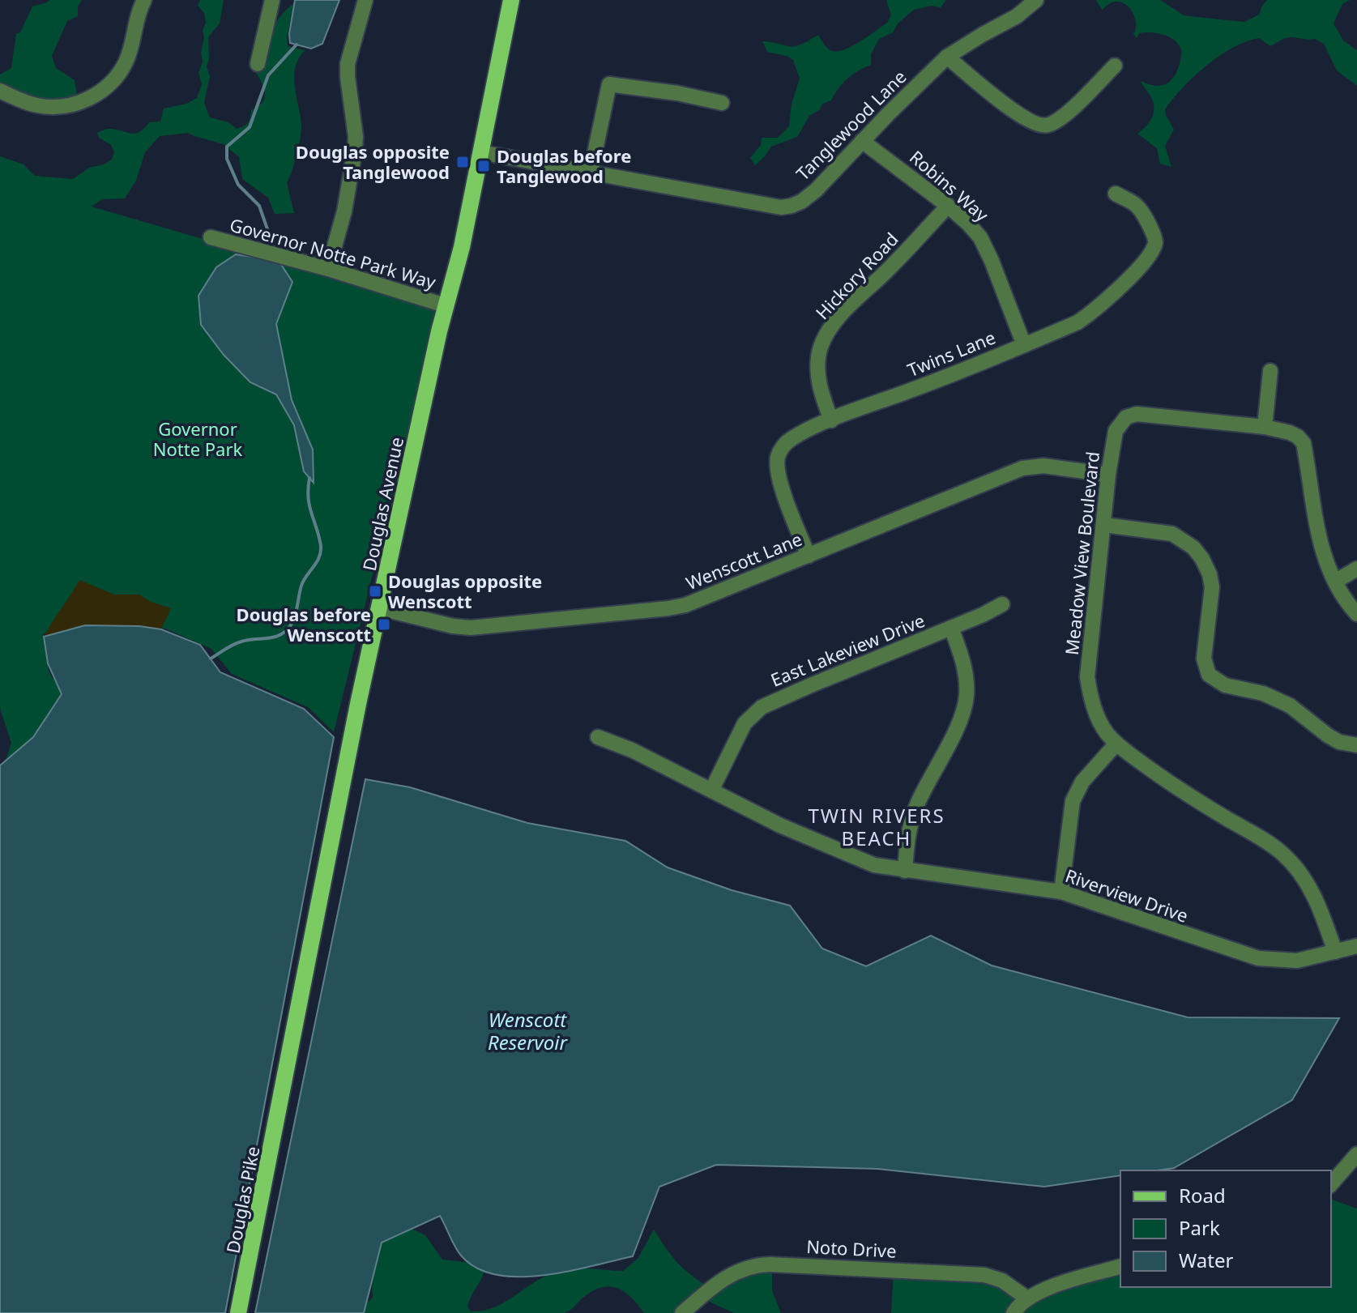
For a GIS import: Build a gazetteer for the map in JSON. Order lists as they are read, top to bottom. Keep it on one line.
{"streets":{"main road":["Douglas Avenue","Douglas Pike"],"street":["Tanglewood Lane","Robins Way","Governor Notte Park Way","Hickory Road","Twins Lane","Meadow View Boulevard","Wenscott Lane","East Lakeview Drive","Riverview Drive","Noto Drive"]},"crossings":[["Tanglewood Lane","Robins Way"],["Tanglewood Lane","Douglas Avenue"],["Robins Way","Hickory Road"],["Robins Way","Twins Lane"],["Governor Notte Park Way","Douglas Avenue"],["Hickory Road","Twins Lane"],["Twins Lane","Wenscott Lane"],["Douglas Avenue","Wenscott Lane"],["Douglas Avenue","Douglas Pike"],["Meadow View Boulevard","Wenscott Lane"],["Meadow View Boulevard","Riverview Drive"],["East Lakeview Drive","Riverview Drive"]],"districts":["TWIN RIVERS BEACH"],"water":["Wenscott Reservoir"],"parks":["Governor Notte Park"],"places":{"transit":["Douglas opposite Tanglewood","Douglas before Tanglewood","Douglas opposite Wenscott","Douglas before Wenscott"]},"legend":["Road","Park","Water"]}
